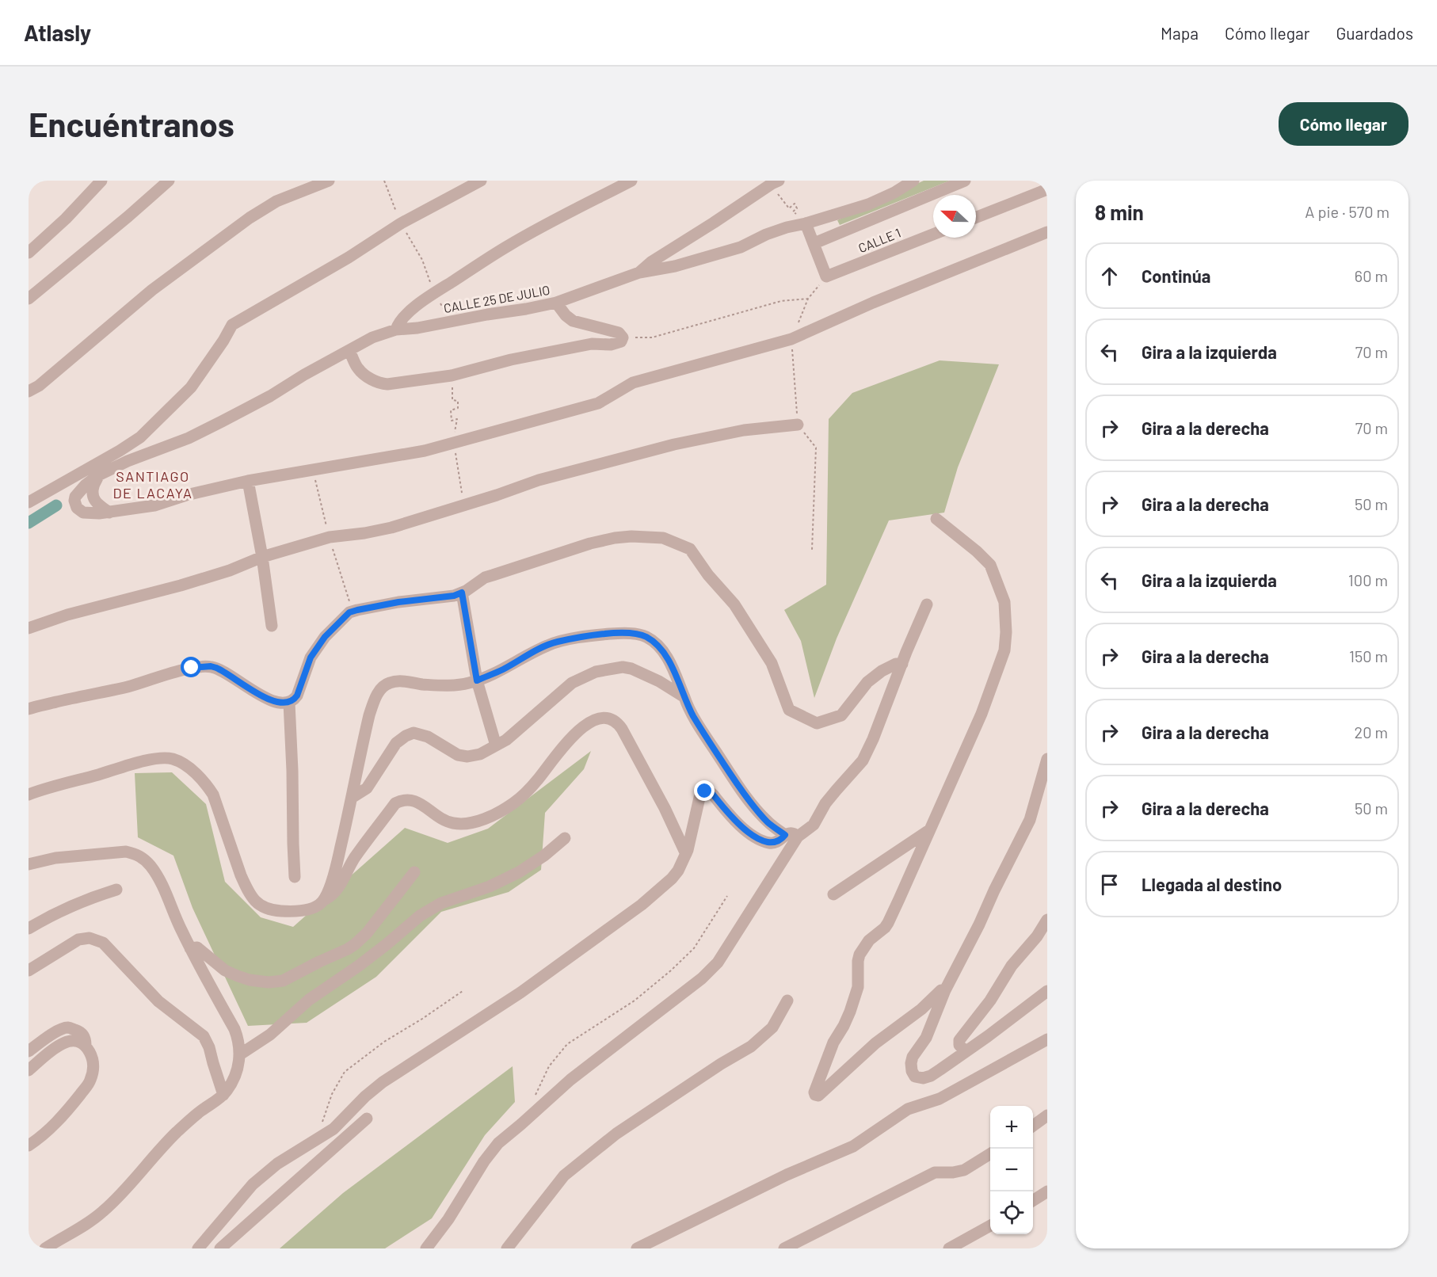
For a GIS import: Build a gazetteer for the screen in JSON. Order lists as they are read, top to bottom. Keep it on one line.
{"streets":{"street":["CALLE 1","CALLE 25 DE JULIO"]},"districts":["SANTIAGO DE LACAYA"],"north":"left","page":{"header":"Atlasly","nav":["Mapa","Cómo llegar","Guardados"],"buttons":"Cómo llegar","title":"Encuéntranos","heading":["8 min","A pie · 570 m"],"list":[["Continúa","60 m"],["Gira a la izquierda","70 m"],["Gira a la derecha","70 m"],["Gira a la derecha","50 m"],["Gira a la izquierda","100 m"],["Gira a la derecha","150 m"],["Gira a la derecha","20 m"],["Gira a la derecha","50 m"],"Llegada al destino"],"map_buttons":["+","−"]}}
